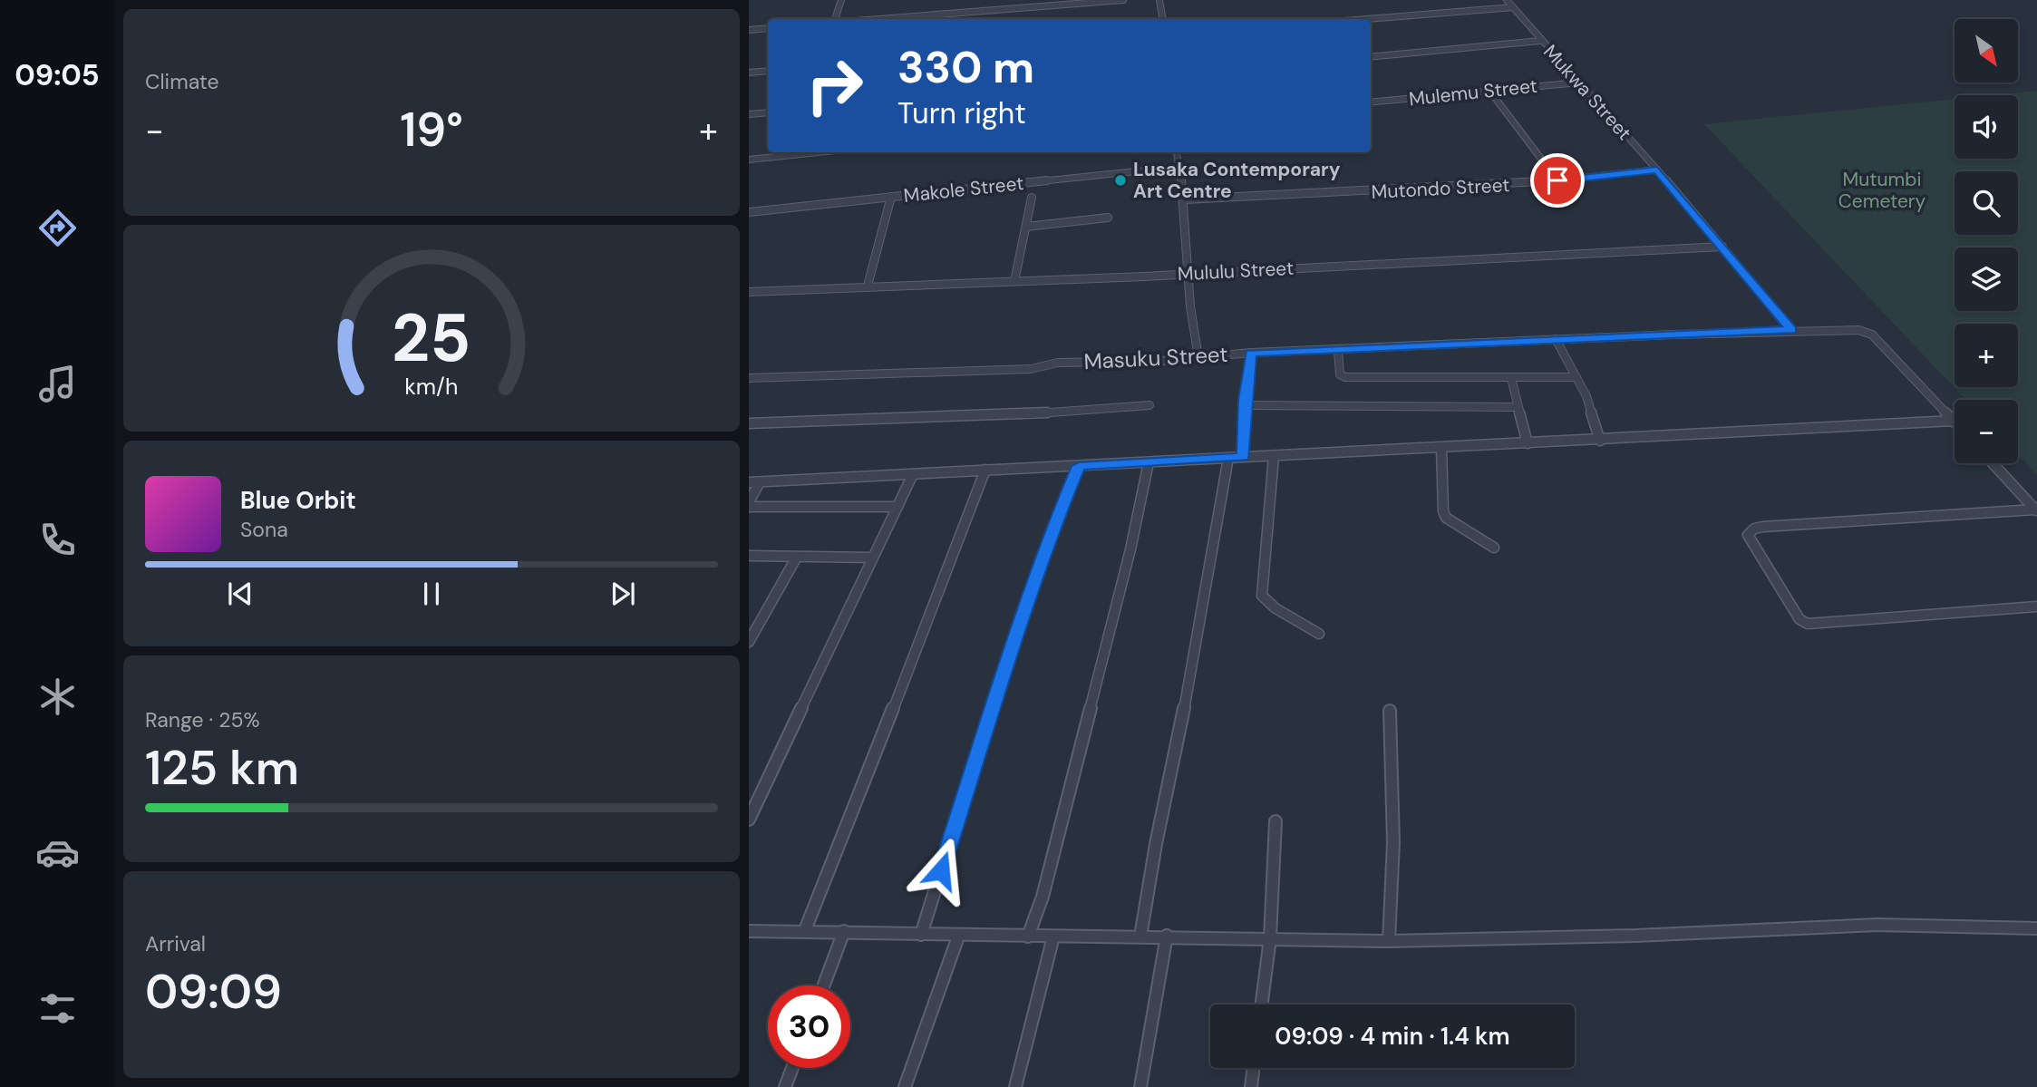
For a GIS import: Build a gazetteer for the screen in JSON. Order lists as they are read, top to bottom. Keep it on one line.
{"streets":{"street":["Mulemu Street","Mukwa Street","Mutondo Street","Makole Street","Mululu Street","Masuku Street"]},"crossings":[["Mulemu Street","Mukwa Street"],["Mukwa Street","Mutondo Street"],["Mukwa Street","Mululu Street"],["Mukwa Street","Masuku Street"]],"parks":["Mutumbi Cemetery"],"places":["Lusaka Contemporary Art Centre"],"north":"bottom right","page":{"tabs":"09:05","tile":["Climate",["Range · 25%","125 km"],["Arrival","09:09"]],"map_buttons":["+","−"],"turn":["330 m","Turn right"],"heat":["−","19°","+"],"song":["Blue Orbit","Sona"],"limit":"30","trip":"09:09 · 4 min · 1.4 km","gauge":["25","km/h"]}}
